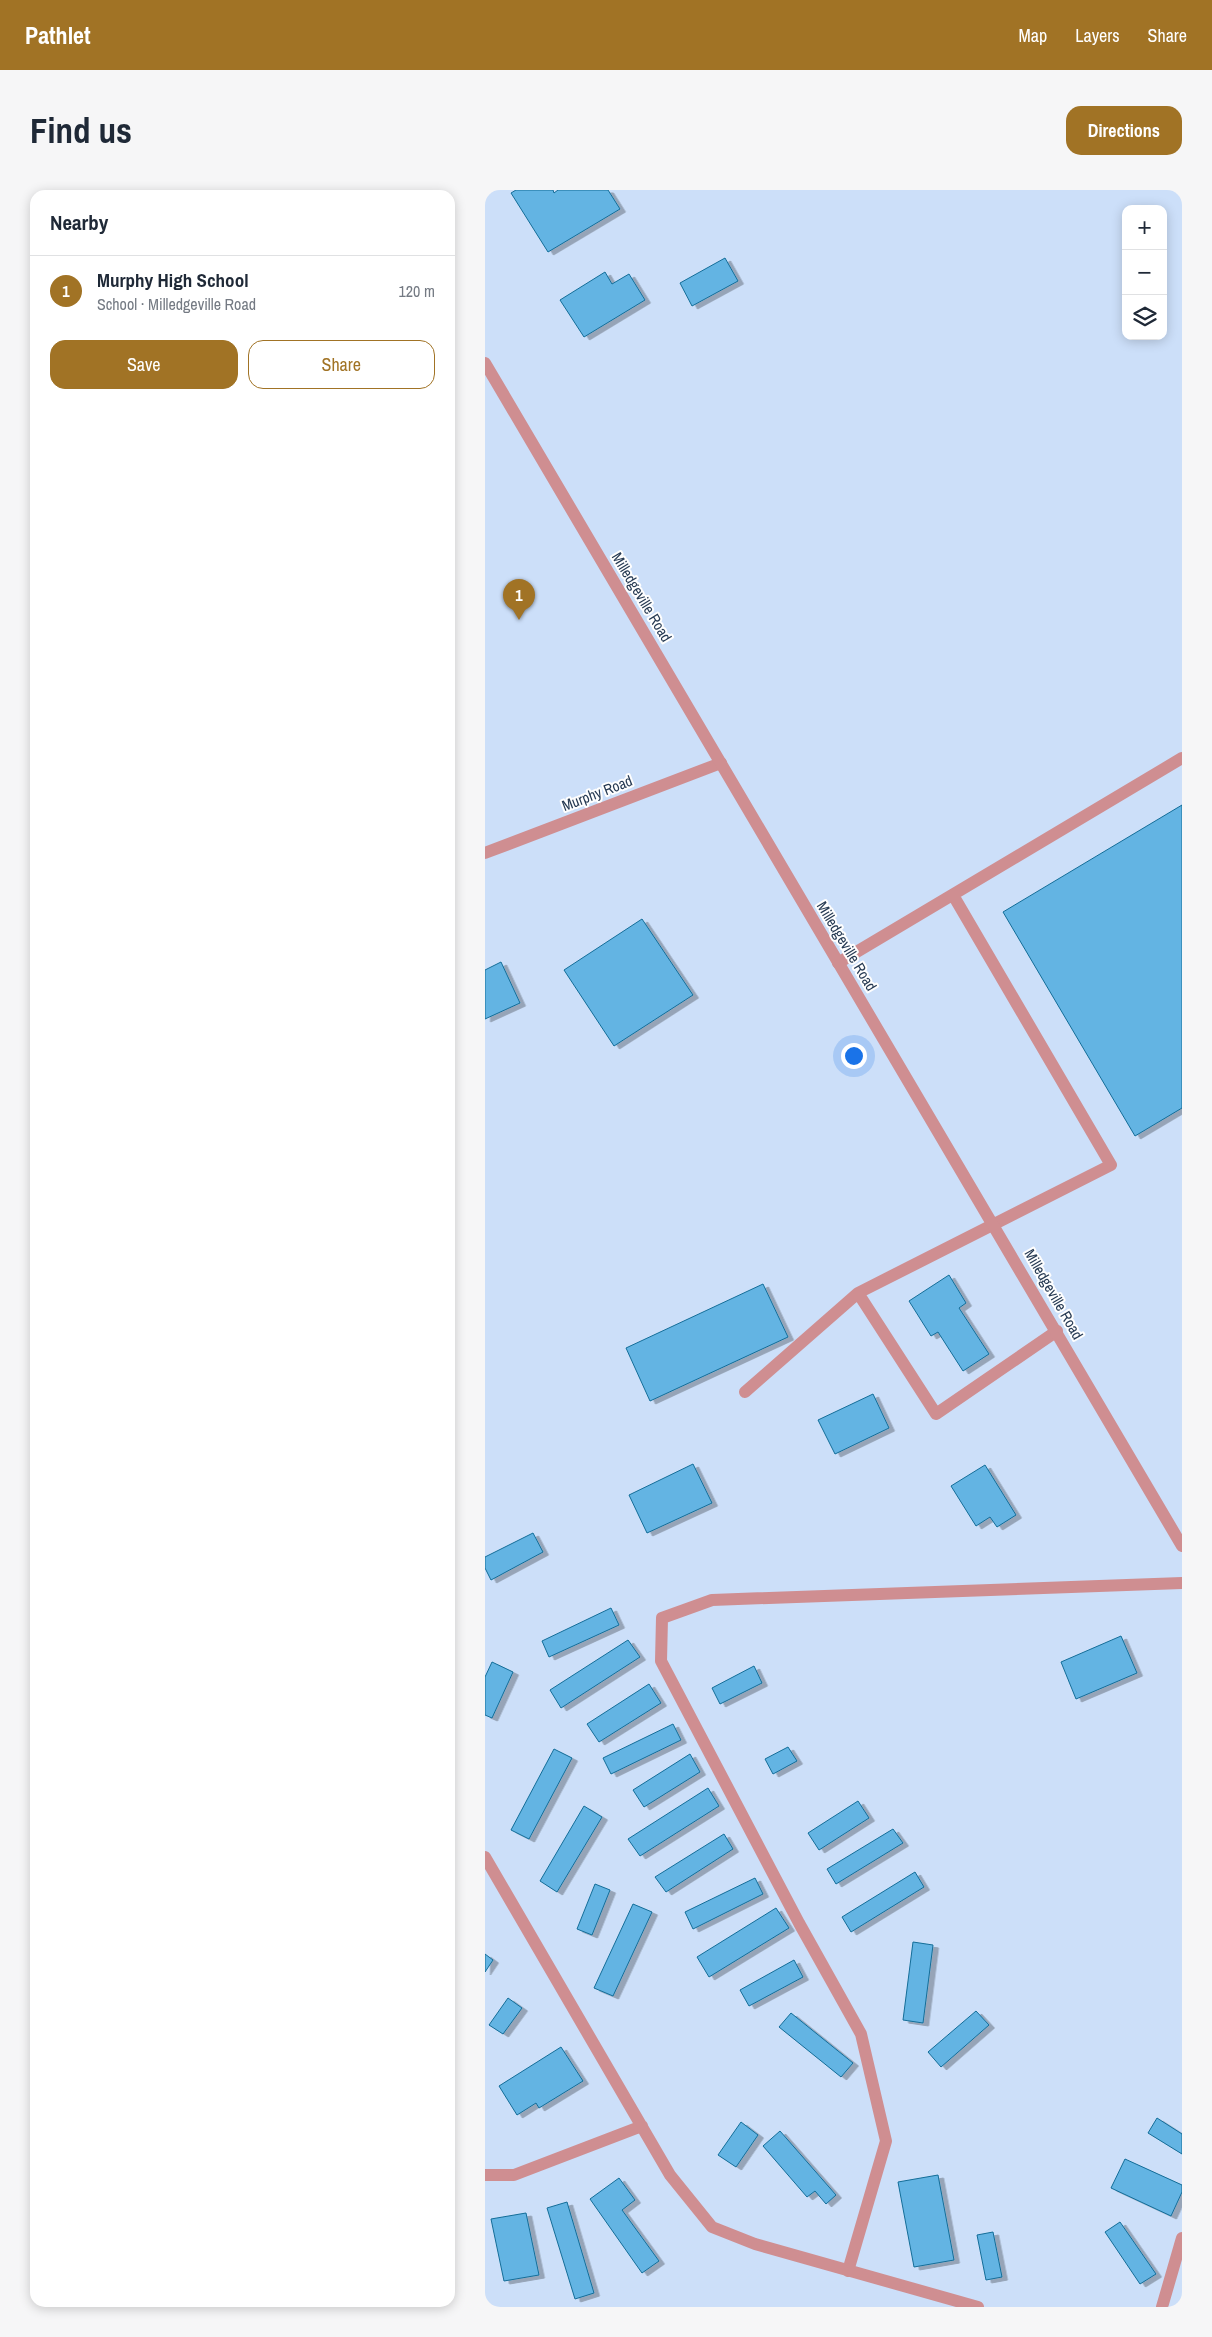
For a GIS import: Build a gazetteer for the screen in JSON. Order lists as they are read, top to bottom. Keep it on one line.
{"streets":{"street":["Milledgeville Road","Murphy Road"]},"crossings":[["Milledgeville Road","Murphy Road"]],"page":{"header":"Pathlet","nav":["Map","Layers","Share"],"buttons":["Directions",["Save","Share"]],"title":"Find us","heading":"Nearby","map_buttons":["+","−"],"list":[{"mark":"1","name":"Murphy High School","note":"School · Milledgeville Road","value":"120 m"}],"pins":"1"}}
